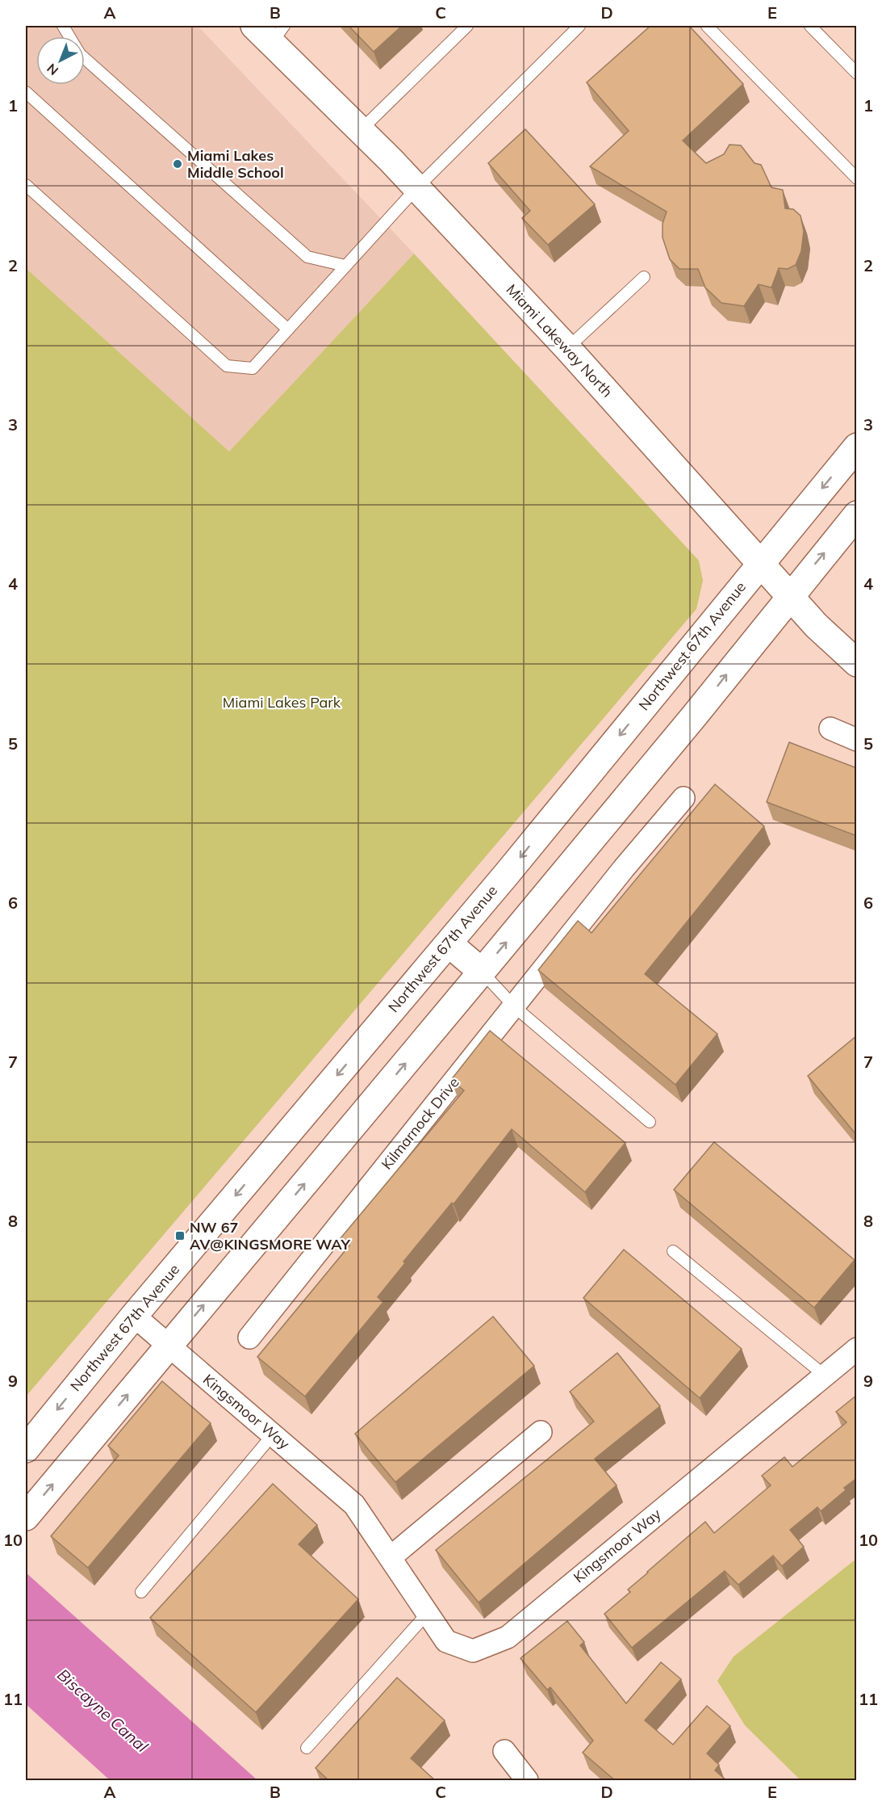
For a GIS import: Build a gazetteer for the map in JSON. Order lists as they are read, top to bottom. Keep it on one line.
{"streets":{"main road":["Miami Lakeway North","Northwest 67th Avenue"],"street":["Kilmarnock Drive","Kingsmoor Way"]},"crossings":[["Miami Lakeway North","Northwest 67th Avenue"],["Northwest 67th Avenue","Kingsmoor Way"]],"water":["Biscayne Canal"],"parks":["Miami Lakes Park"],"places":{"other":["Miami Lakes Middle School"],"transit":["NW 67 AV@KINGSMORE WAY"]},"north":"bottom left","grid":{"columns":["A","B","C","D","E"],"rows":["1","2","3","4","5","6","7","8","9","10","11"]}}
